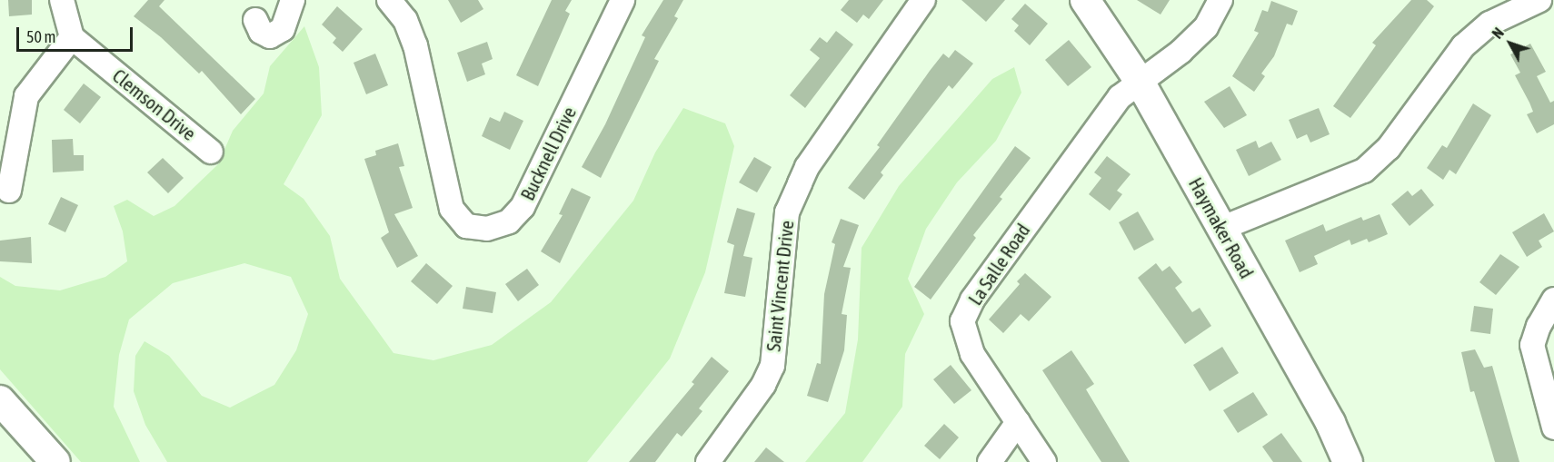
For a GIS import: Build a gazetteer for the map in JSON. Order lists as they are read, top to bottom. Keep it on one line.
{"streets":{"main road":["Haymaker Road"],"street":["Clemson Drive","Bucknell Drive","La Salle Road","Saint Vincent Drive"]},"crossings":[["Haymaker Road","La Salle Road"]],"scale_bar":"50 m","north":"top left"}
